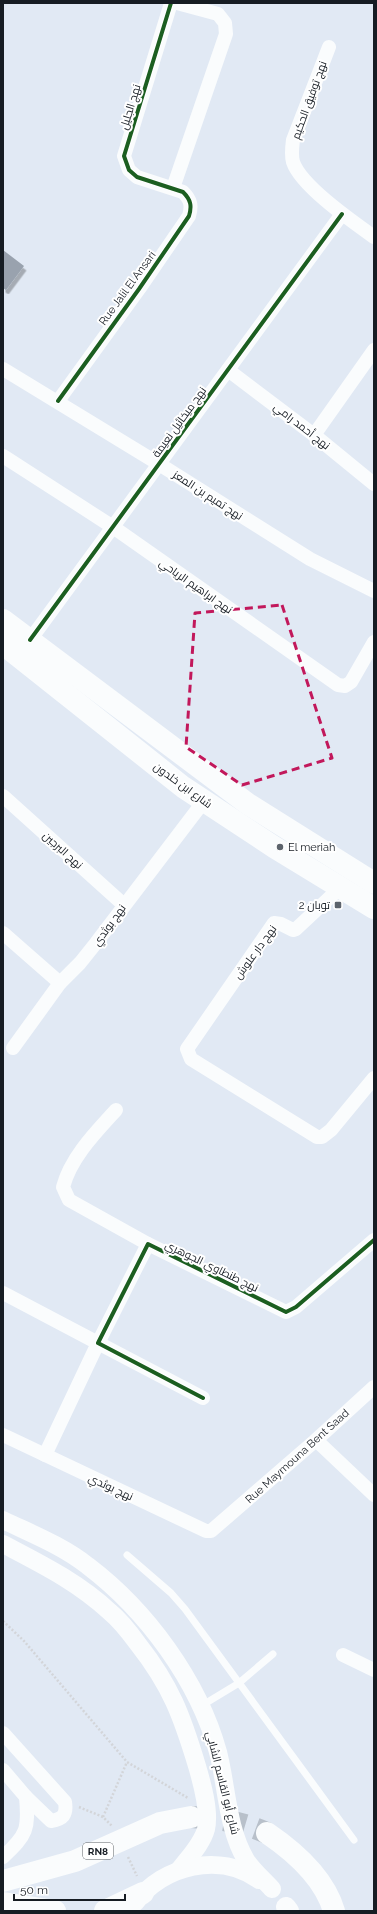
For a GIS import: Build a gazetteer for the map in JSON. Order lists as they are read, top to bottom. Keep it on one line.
{"streets":{"highway":["شارع ابن خلدون","RN8"],"street":["نهج توفيق الحكيم","نهج الجليل","Rue Jalil El Ansari","نهج ميخائيل نعيمة","نهج أحمد رامي","نهج تميم بن المعز","نهج ابراهيم الرياحي","نهج البرجين","نهج بوثدي","نهج دار علوش","نهج طنطاوي الجوهري","Rue Maymouna Bent Saad","شارع أبو القاسم الشابي"]},"crossings":[["نهج توفيق الحكيم","نهج ميخائيل نعيمة"],["نهج الجليل","Rue Jalil El Ansari"],["Rue Jalil El Ansari","نهج تميم بن المعز"],["نهج ميخائيل نعيمة","نهج أحمد رامي"],["نهج ميخائيل نعيمة","نهج تميم بن المعز"],["نهج ميخائيل نعيمة","نهج ابراهيم الرياحي"],["نهج ميخائيل نعيمة","شارع ابن خلدون"],["شارع ابن خلدون","نهج بوثدي"],["شارع ابن خلدون","نهج دار علوش"],["نهج البرجين","نهج بوثدي"],["نهج بوثدي","نهج طنطاوي الجوهري"],["نهج بوثدي","Rue Maymouna Bent Saad"]],"places":{"other":["El meriah"],"transit":["توبان 2"]},"scale_bar":"50 m"}
